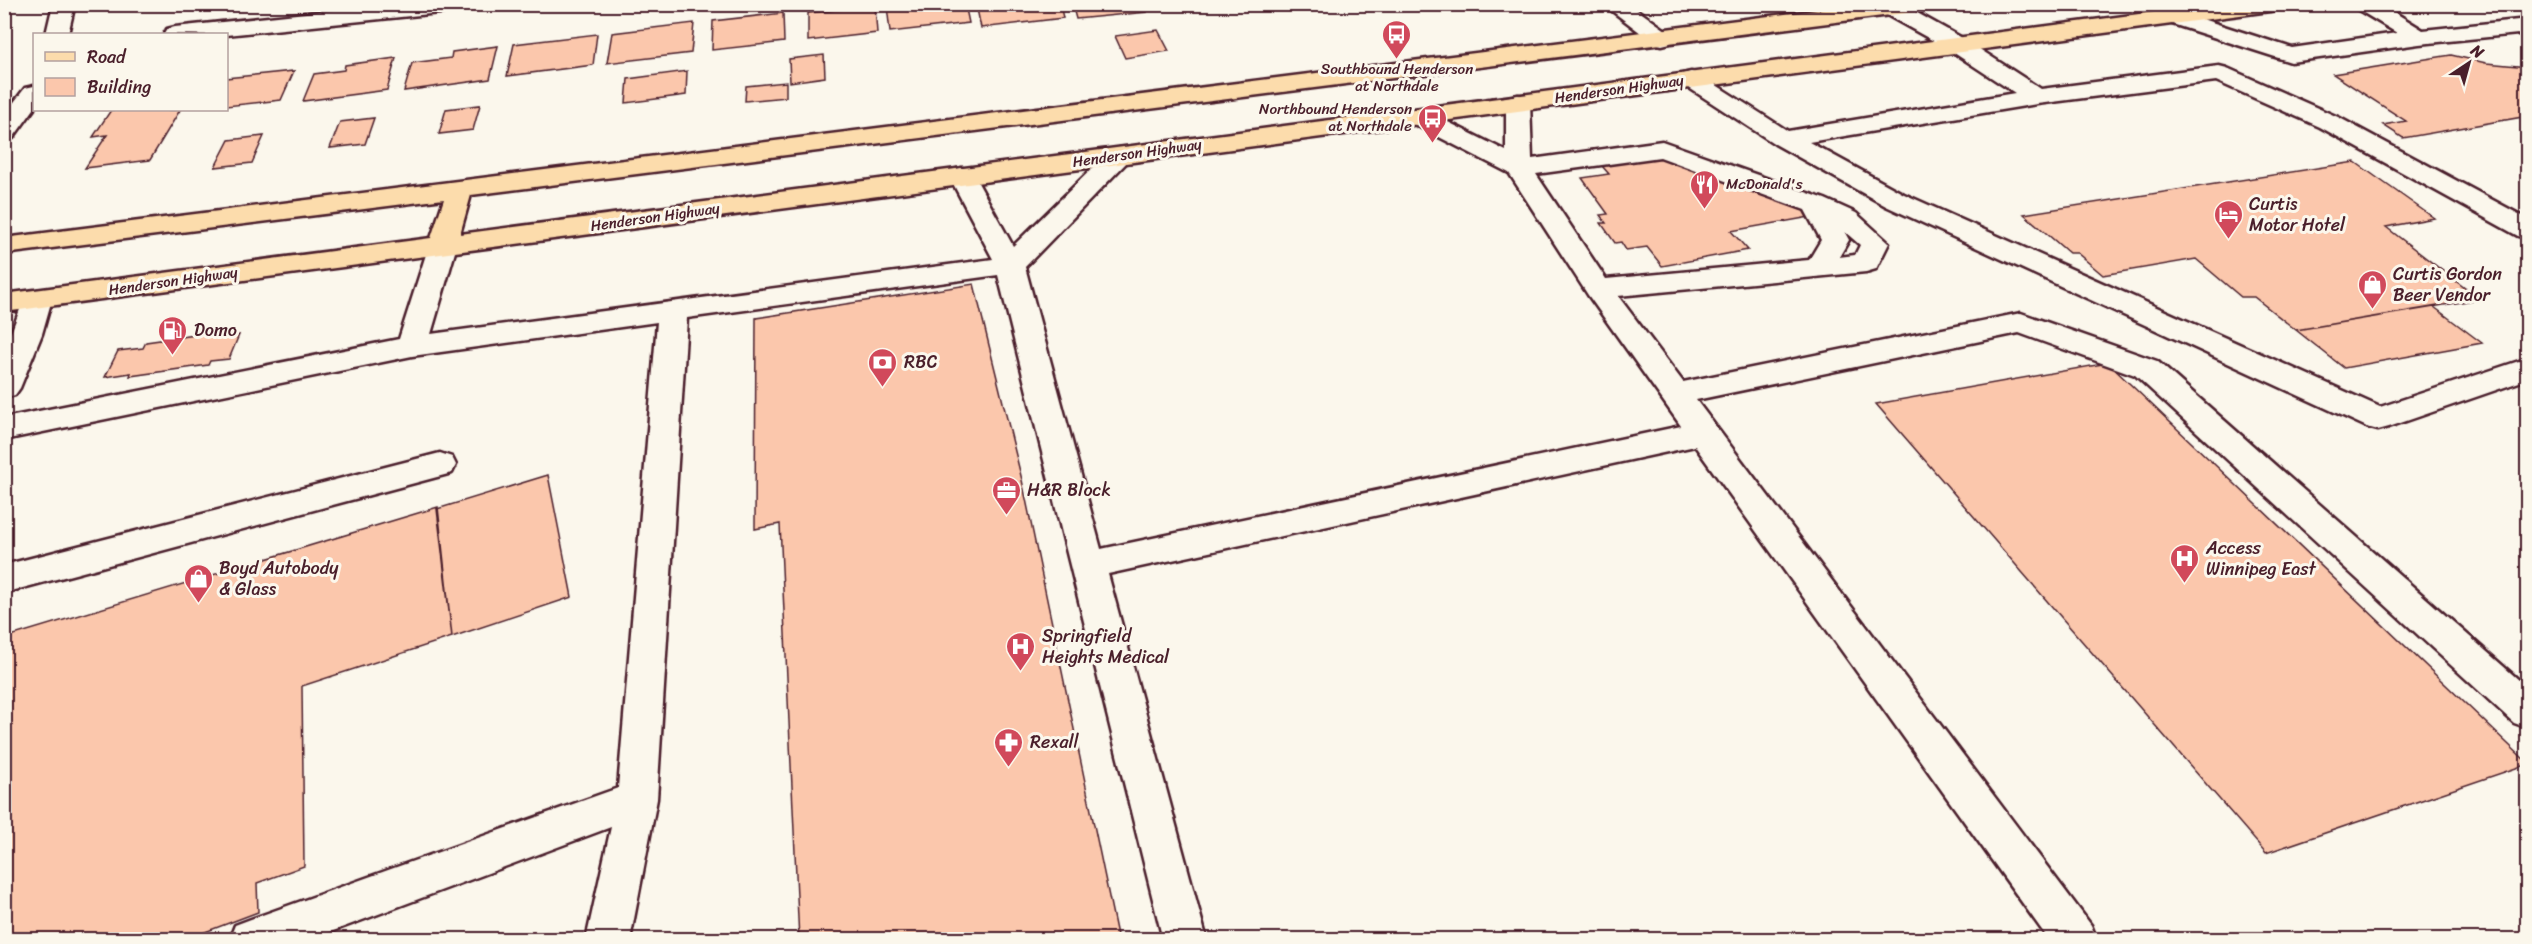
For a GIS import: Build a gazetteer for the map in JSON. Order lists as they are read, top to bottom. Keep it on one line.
{"streets":{"main road":["Henderson Highway"]},"places":{"bus stop":["Southbound Henderson at Northdale","Northbound Henderson at Northdale"],"restaurant":["McDonald's"],"hotel":["Curtis Motor Hotel"],"shop":["Curtis Gordon Beer Vendor","Boyd Autobody & Glass"],"fuel station":["Domo"],"bank":["RBC"],"office":["H&R Block"],"hospital":["Access Winnipeg East","Springfield Heights Medical"],"pharmacy":["Rexall"]},"legend":["Road","Building"],"north":"top right"}
